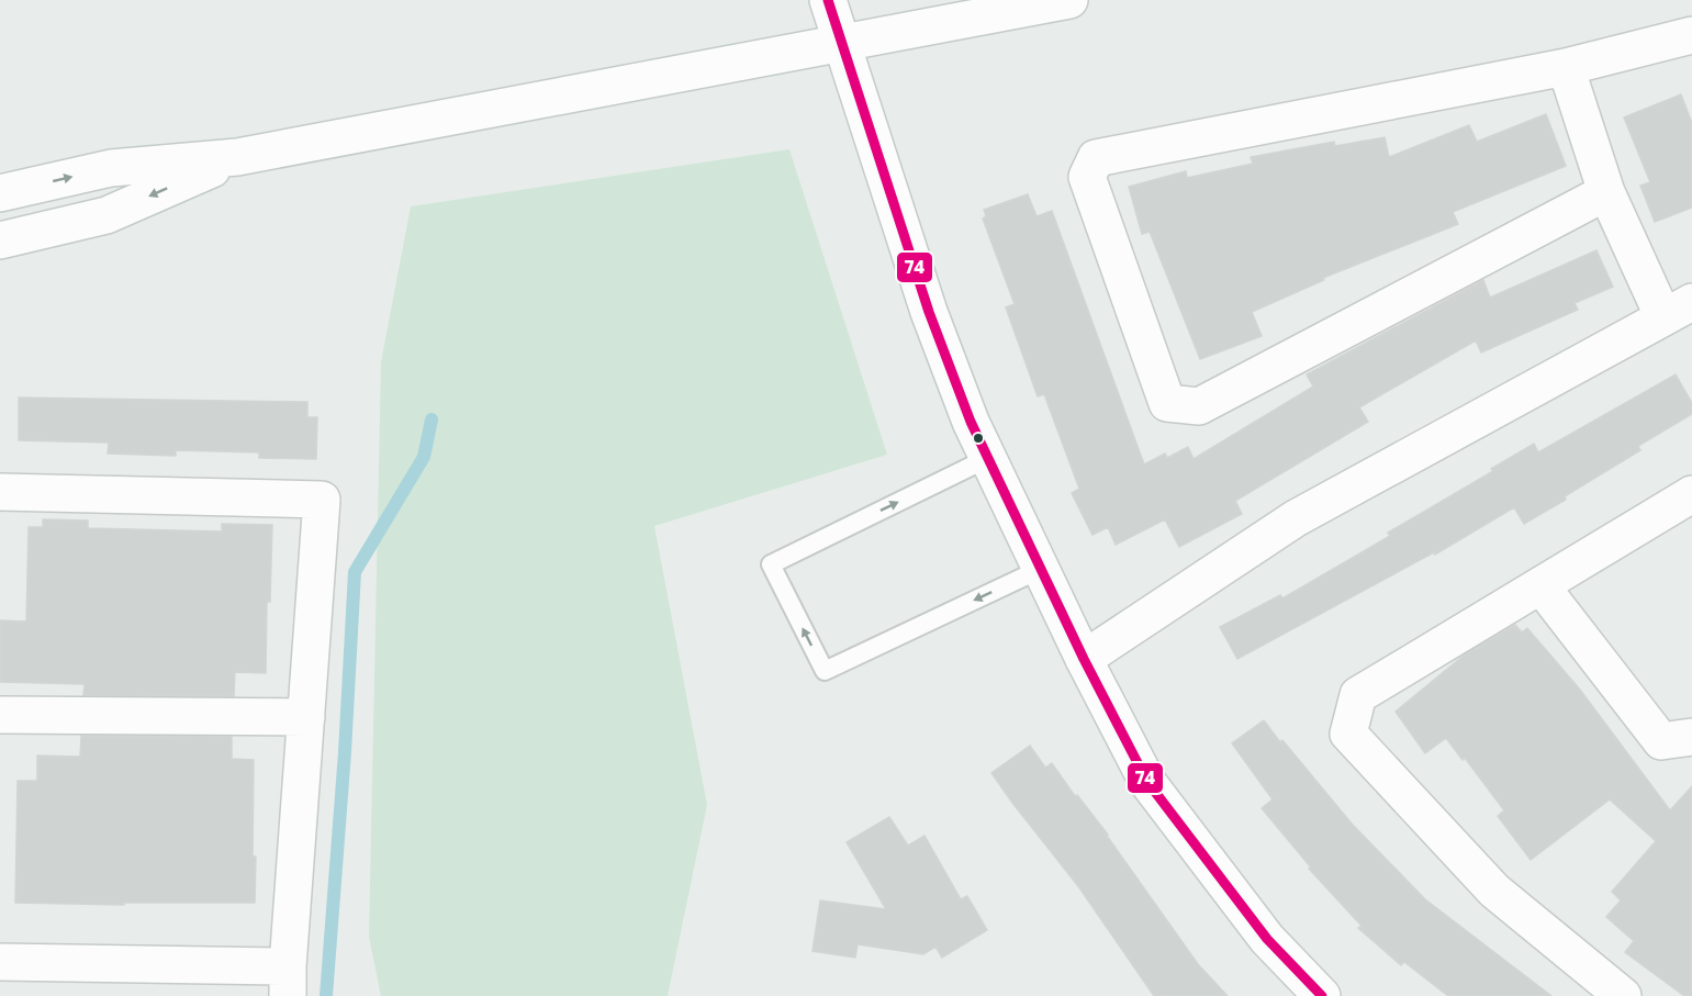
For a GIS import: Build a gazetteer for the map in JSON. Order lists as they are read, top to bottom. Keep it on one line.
{"lines":["transit line 74"]}
